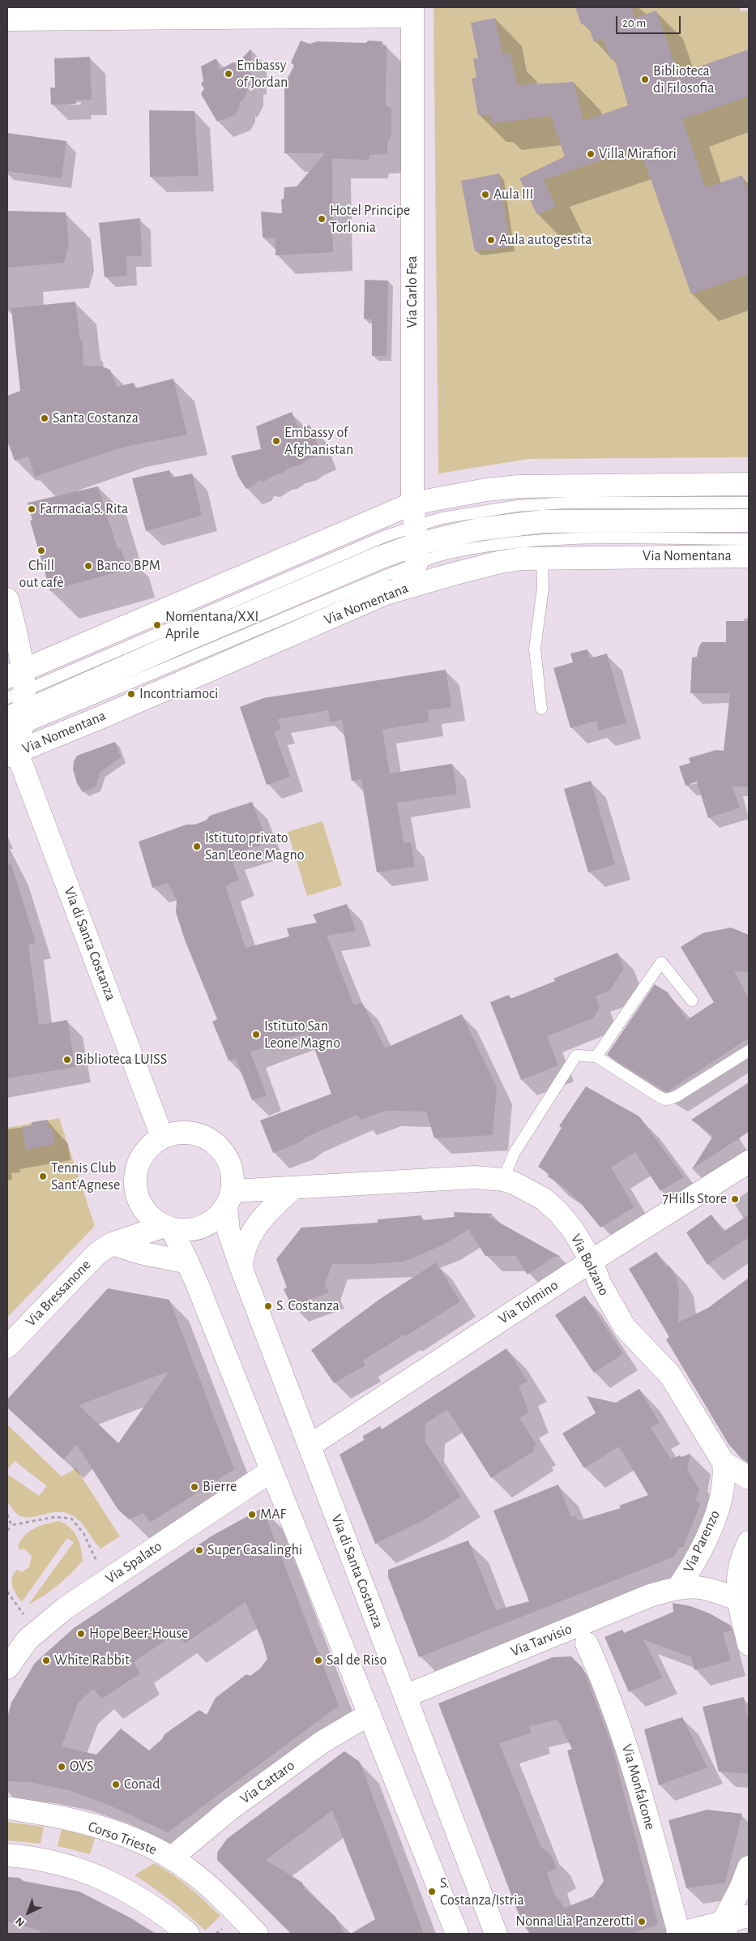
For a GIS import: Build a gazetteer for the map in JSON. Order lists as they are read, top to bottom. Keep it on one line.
{"streets":{"street":["Via Carlo Fea","Via Nomentana","Via di Santa Costanza","Via Bolzano","Via Bressanone","Via Tolmino","Via Parenzo","Via Spalato","Via Tarvisio","Via Cattaro","Via Monfalcone","Corso Trieste"]},"crossings":[["Via Carlo Fea","Via Nomentana"],["Via Nomentana","Via di Santa Costanza"],["Via di Santa Costanza","Via Bolzano"],["Via di Santa Costanza","Via Bressanone"],["Via di Santa Costanza","Via Tolmino"],["Via di Santa Costanza","Via Tarvisio"],["Via Bolzano","Via Bressanone"],["Via Bolzano","Via Tolmino"],["Via Bolzano","Via Parenzo"],["Via Parenzo","Via Tarvisio"],["Via Cattaro","Corso Trieste"]],"places":["Embassy of Jordan","Biblioteca di Filosofia","Villa Mirafiori","Aula III","Hotel Principe Torlonia","Aula autogestita","Santa Costanza","Embassy of Afghanistan","Farmacia S. Rita","Chill out cafè","Banco BPM","Nomentana/XXI Aprile","Incontriamoci","Istituto privato San Leone Magno","Istituto San Leone Magno","Biblioteca LUISS","Tennis Club Sant'Agnese","7Hills Store","S. Costanza","Bierre","MAF","Super Casalinghi","Hope Beer-House","White Rabbit","Sal de Riso","OVS","Conad","S. Costanza/Istria","Nonna Lia Panzerotti"],"scale_bar":"20 m","north":"bottom left"}
